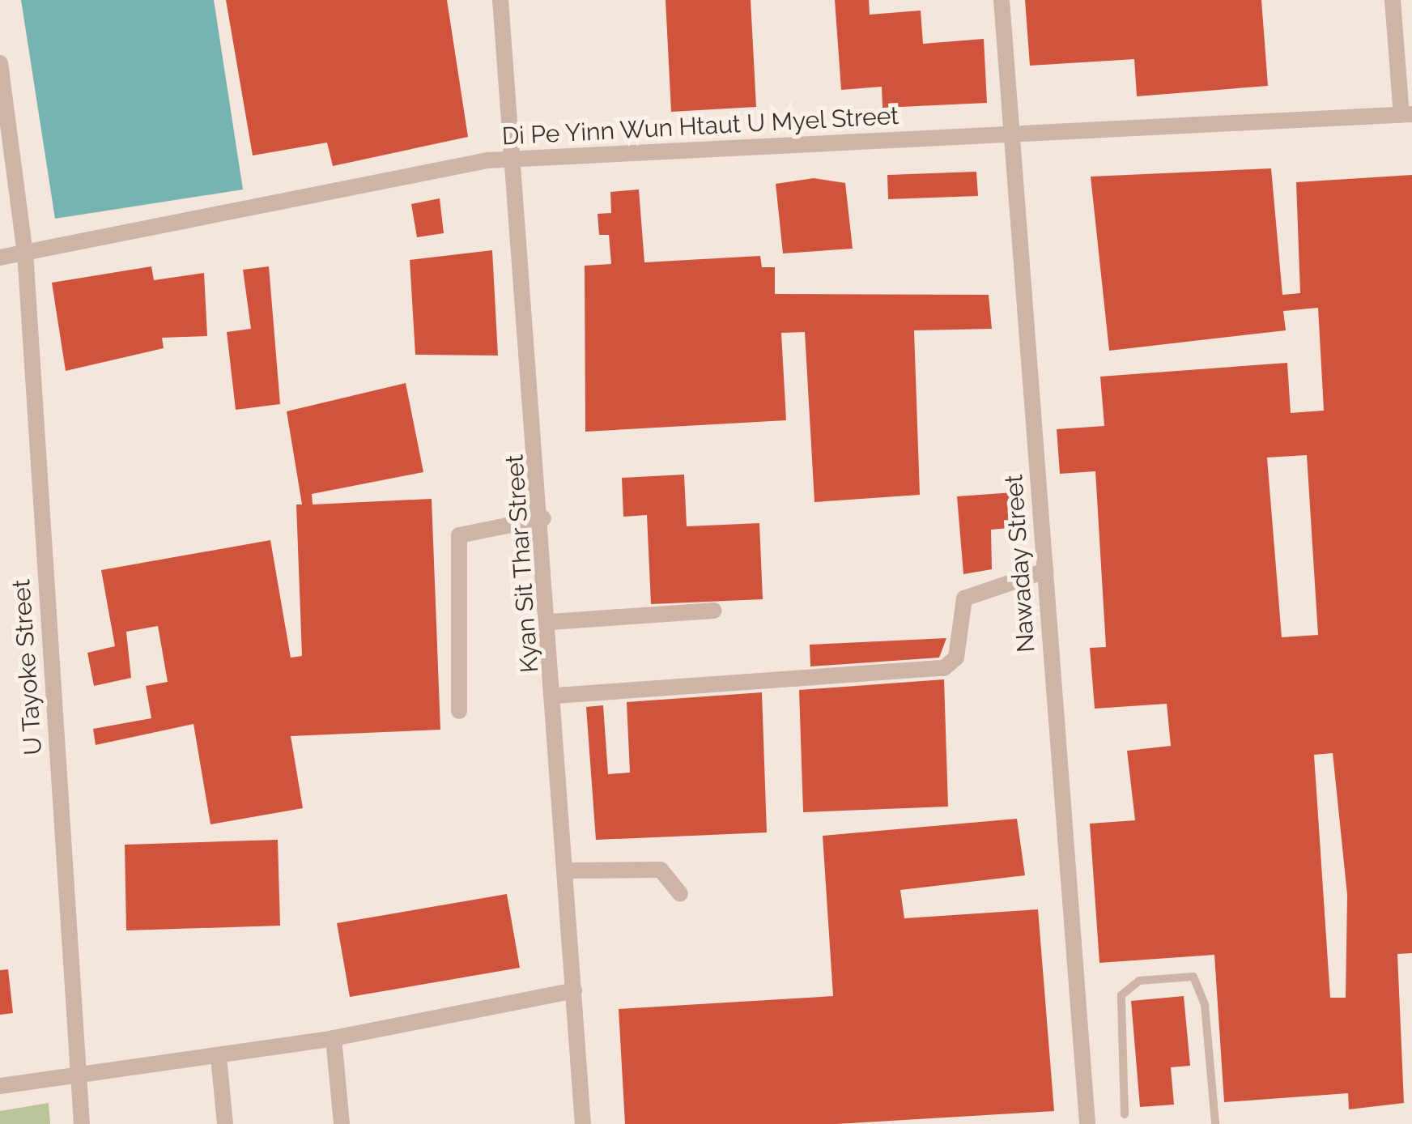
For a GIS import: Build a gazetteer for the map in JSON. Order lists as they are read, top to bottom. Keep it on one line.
{"streets":{"street":["Di Pe Yinn Wun Htaut U Myel Street","Kyan Sit Thar Street","Nawaday Street","U Tayoke Street"]},"crossings":[["Di Pe Yinn Wun Htaut U Myel Street","Kyan Sit Thar Street"],["Di Pe Yinn Wun Htaut U Myel Street","Nawaday Street"],["Di Pe Yinn Wun Htaut U Myel Street","U Tayoke Street"]]}
